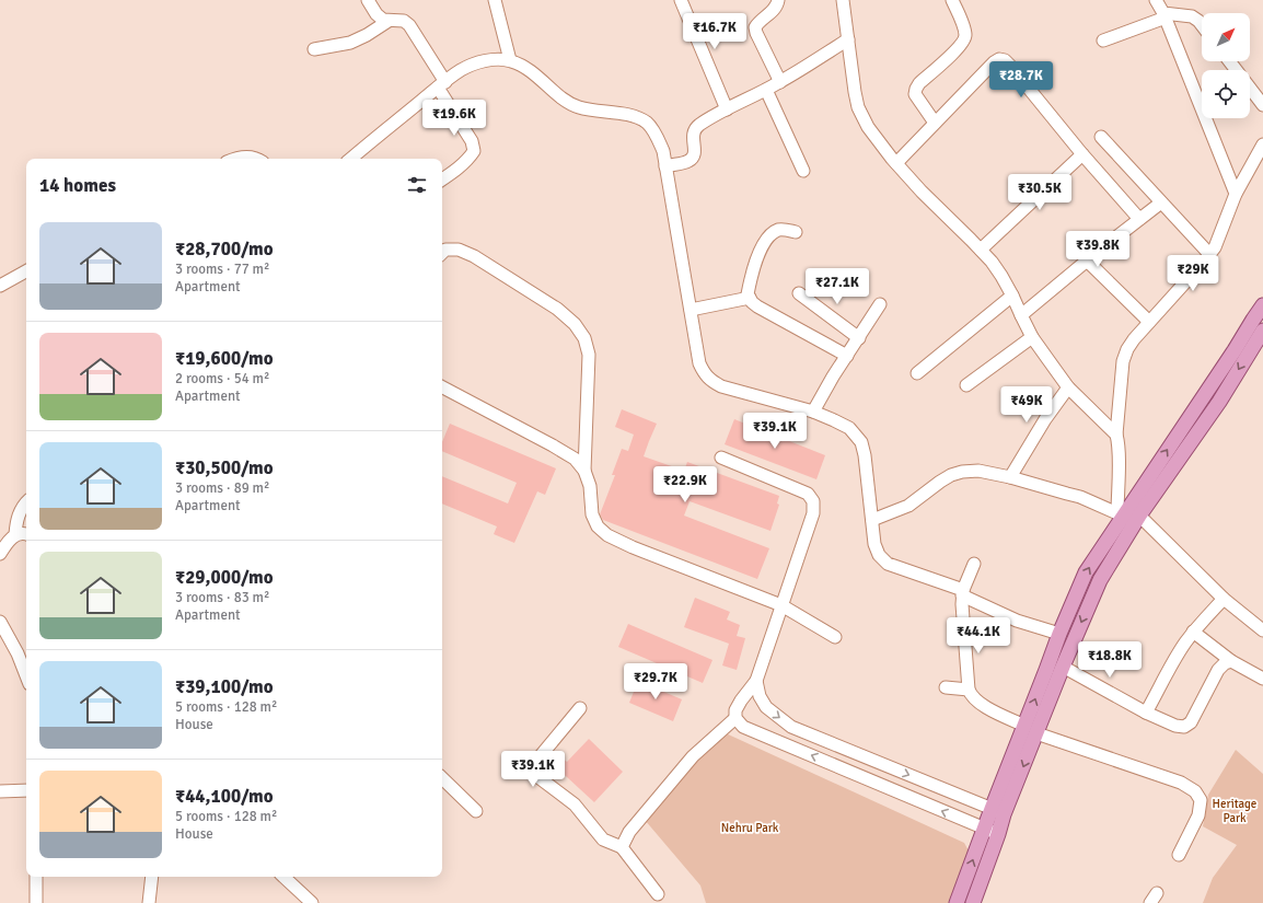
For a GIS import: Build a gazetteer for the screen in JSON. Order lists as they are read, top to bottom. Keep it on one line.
{"parks":["Heritage Park","Nehru Park"],"north":"top right","page":{"price":["₹16.7K","₹28.7K","₹19.6K","₹30.5K","₹39.8K","₹29K","₹27.1K","₹49K","₹39.1K","₹22.9K","₹44.1K","₹18.8K","₹29.7K","₹39.1K"],"heading":"14 homes","list":[{"name":"₹28,700/mo","note":"3 rooms · 77 m² · Apartment"},{"name":"₹19,600/mo","note":"2 rooms · 54 m² · Apartment"},{"name":"₹30,500/mo","note":"3 rooms · 89 m² · Apartment"},{"name":"₹29,000/mo","note":"3 rooms · 83 m² · Apartment"},{"name":"₹39,100/mo","note":"5 rooms · 128 m² · House"},{"name":"₹44,100/mo","note":"5 rooms · 128 m² · House"}]}}
